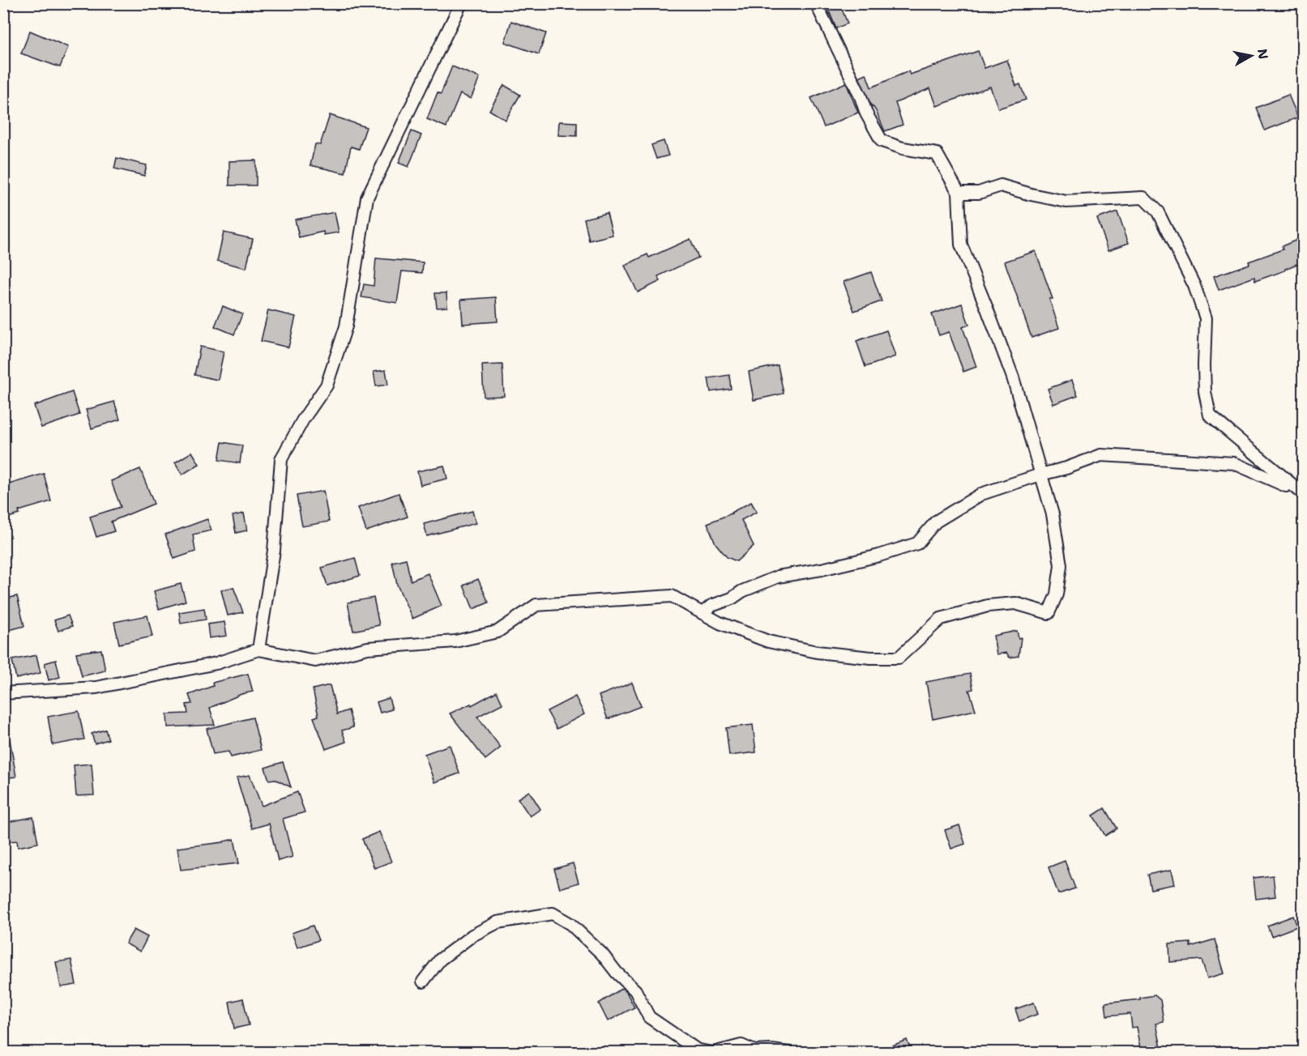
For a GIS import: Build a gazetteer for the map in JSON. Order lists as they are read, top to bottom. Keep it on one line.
{"north":"right"}
